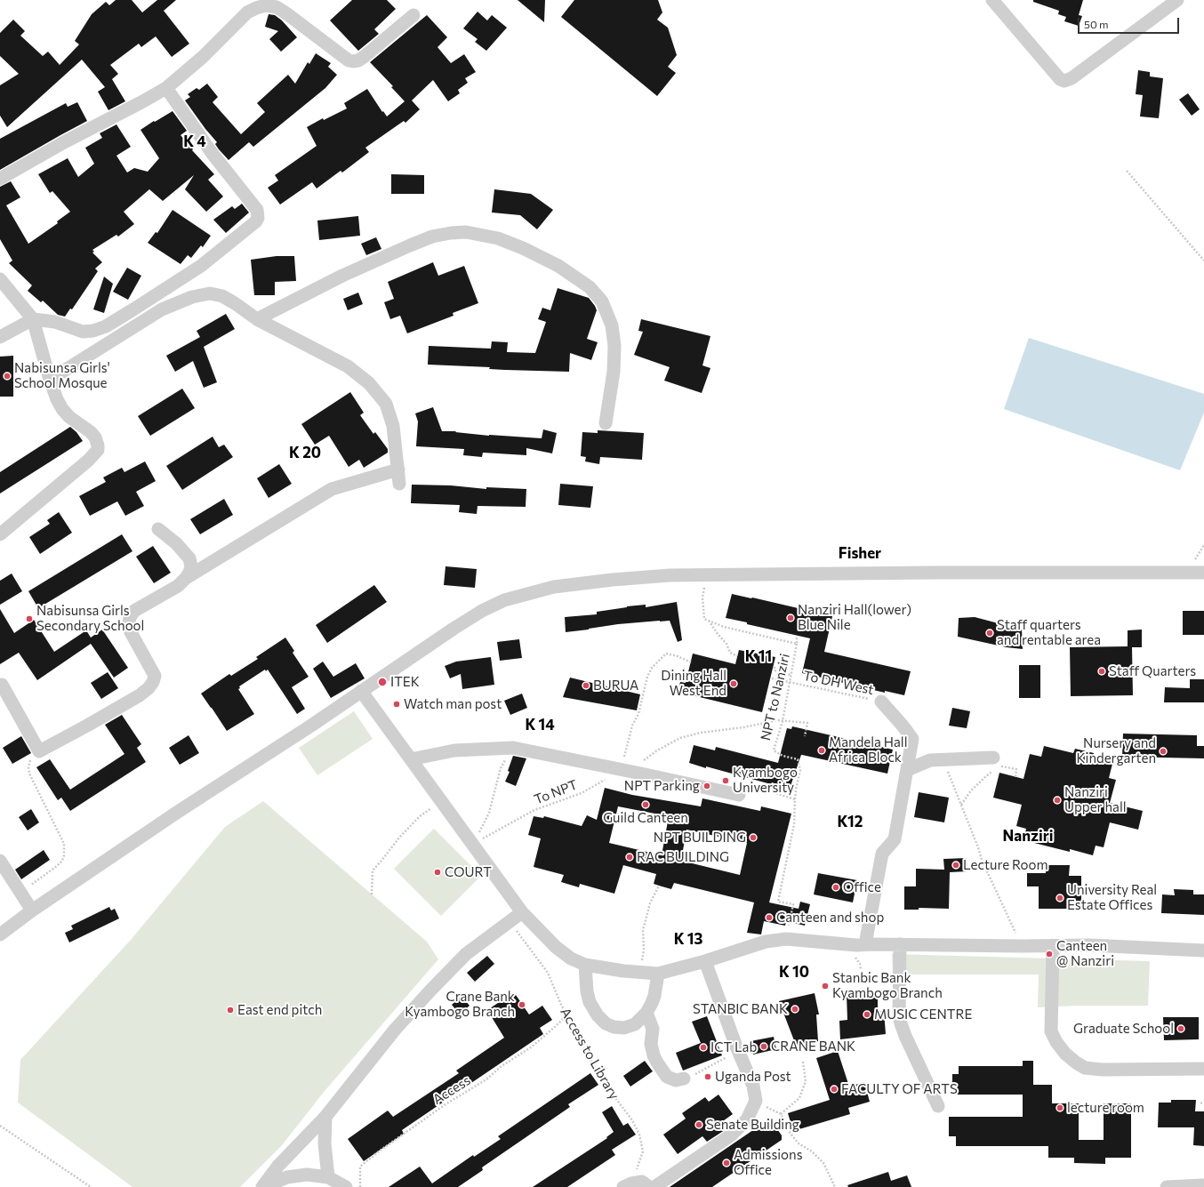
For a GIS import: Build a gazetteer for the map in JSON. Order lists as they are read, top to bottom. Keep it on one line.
{"streets":{"path":["To DH West","NPT to Nanziri","To NPT","Access to Library","Access"]},"crossings":[["To DH West","NPT to Nanziri"],["Access to Library","Access"]],"districts":["K 4","K 20","Fisher","K 11","K 14","K12","Nanziri","K 13","K 10"],"places":["Nabisunsa Girls' School Mosque","Nanziri Hall(lower) Blue Nile","Nabisunsa Girls Secondary School","Staff quarters and rentable area","Staff Quarters","ITEK","Dining Hall West End","BURUA","Watch man post","Mandela Hall Africa Block","Nursery and Kindergarten","Kyambogo University","NPT Parking","Nanziri Upper hall","Guild Canteen","NPT BUILDING","RAC BUILDING","Lecture Room","COURT","Office","University Real Estate Offices","Canteen and shop","Canteen @ Nanziri","Stanbic Bank Kyambogo Branch","Crane Bank Kyambogo Branch","STANBIC BANK","East end pitch","MUSIC CENTRE","Graduate School","CRANE BANK","ICT Lab","Uganda Post","FACULTY OF ARTS","lecture room","Senate Building","Admissions Office"],"scale_bar":"50 m"}
